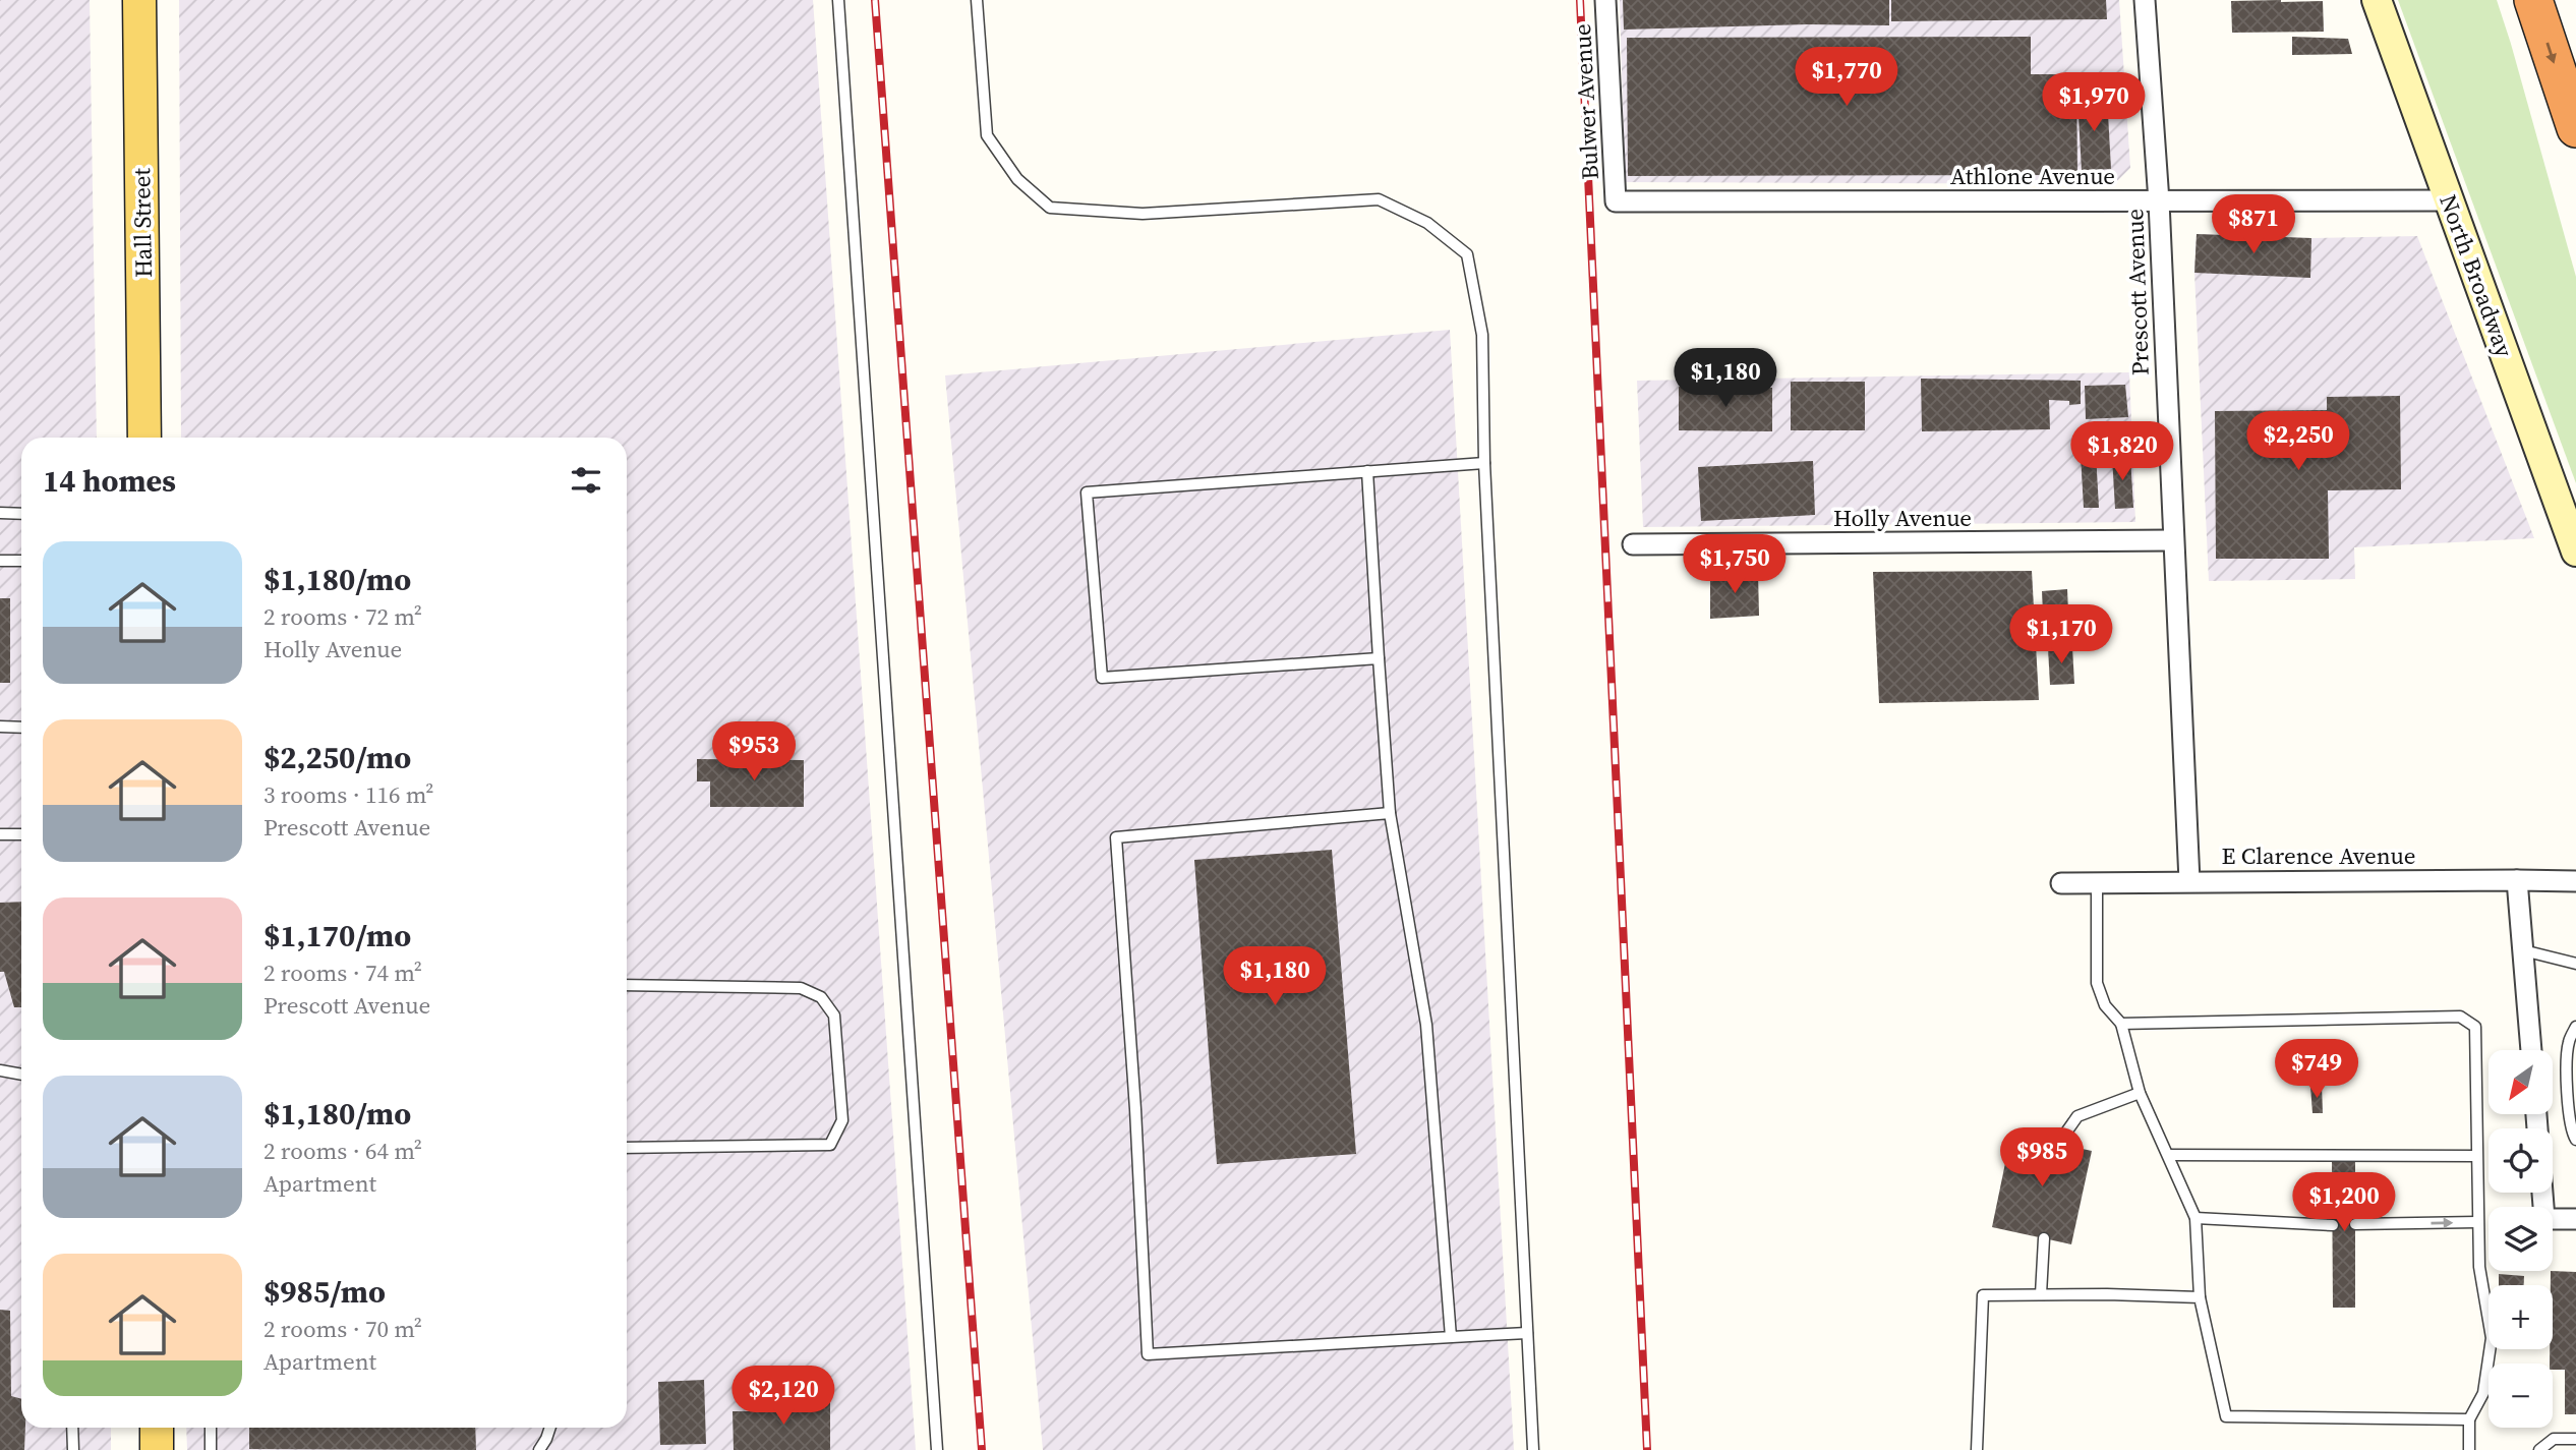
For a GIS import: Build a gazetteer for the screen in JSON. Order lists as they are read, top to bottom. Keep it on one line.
{"streets":{"main road":["Hall Street","North Broadway"],"street":["Bulwer Avenue","Athlone Avenue","Prescott Avenue","Holly Avenue","E Clarence Avenue"]},"crossings":[["Bulwer Avenue","Athlone Avenue"],["Athlone Avenue","North Broadway"],["Athlone Avenue","Prescott Avenue"],["Prescott Avenue","Holly Avenue"],["Prescott Avenue","E Clarence Avenue"]],"north":"bottom left","page":{"price":["$1,770","$1,970","$871","$1,180","$2,250","$1,820","$1,750","$1,170","$953","$1,180","$749","$985","$1,200","$2,120"],"heading":"14 homes","list":[{"name":"$1,180/mo","note":"2 rooms · 72 m² · Holly Avenue"},{"name":"$2,250/mo","note":"3 rooms · 116 m² · Prescott Avenue"},{"name":"$1,170/mo","note":"2 rooms · 74 m² · Prescott Avenue"},{"name":"$1,180/mo","note":"2 rooms · 64 m² · Apartment"},{"name":"$985/mo","note":"2 rooms · 70 m² · Apartment"}],"map_buttons":["+","−"]}}
